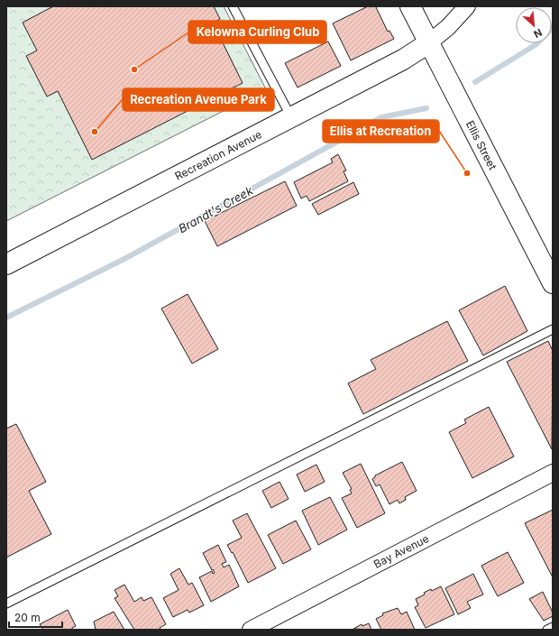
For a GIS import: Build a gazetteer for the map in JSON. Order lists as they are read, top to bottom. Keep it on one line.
{"streets":{"street":["Ellis Street","Recreation Avenue","Bay Avenue"]},"crossings":[["Ellis Street","Recreation Avenue"]],"water":["Brandt's Creek"],"places":["Kelowna Curling Club","Recreation Avenue Park","Ellis at Recreation"],"scale_bar":"20 m","north":"bottom right"}
